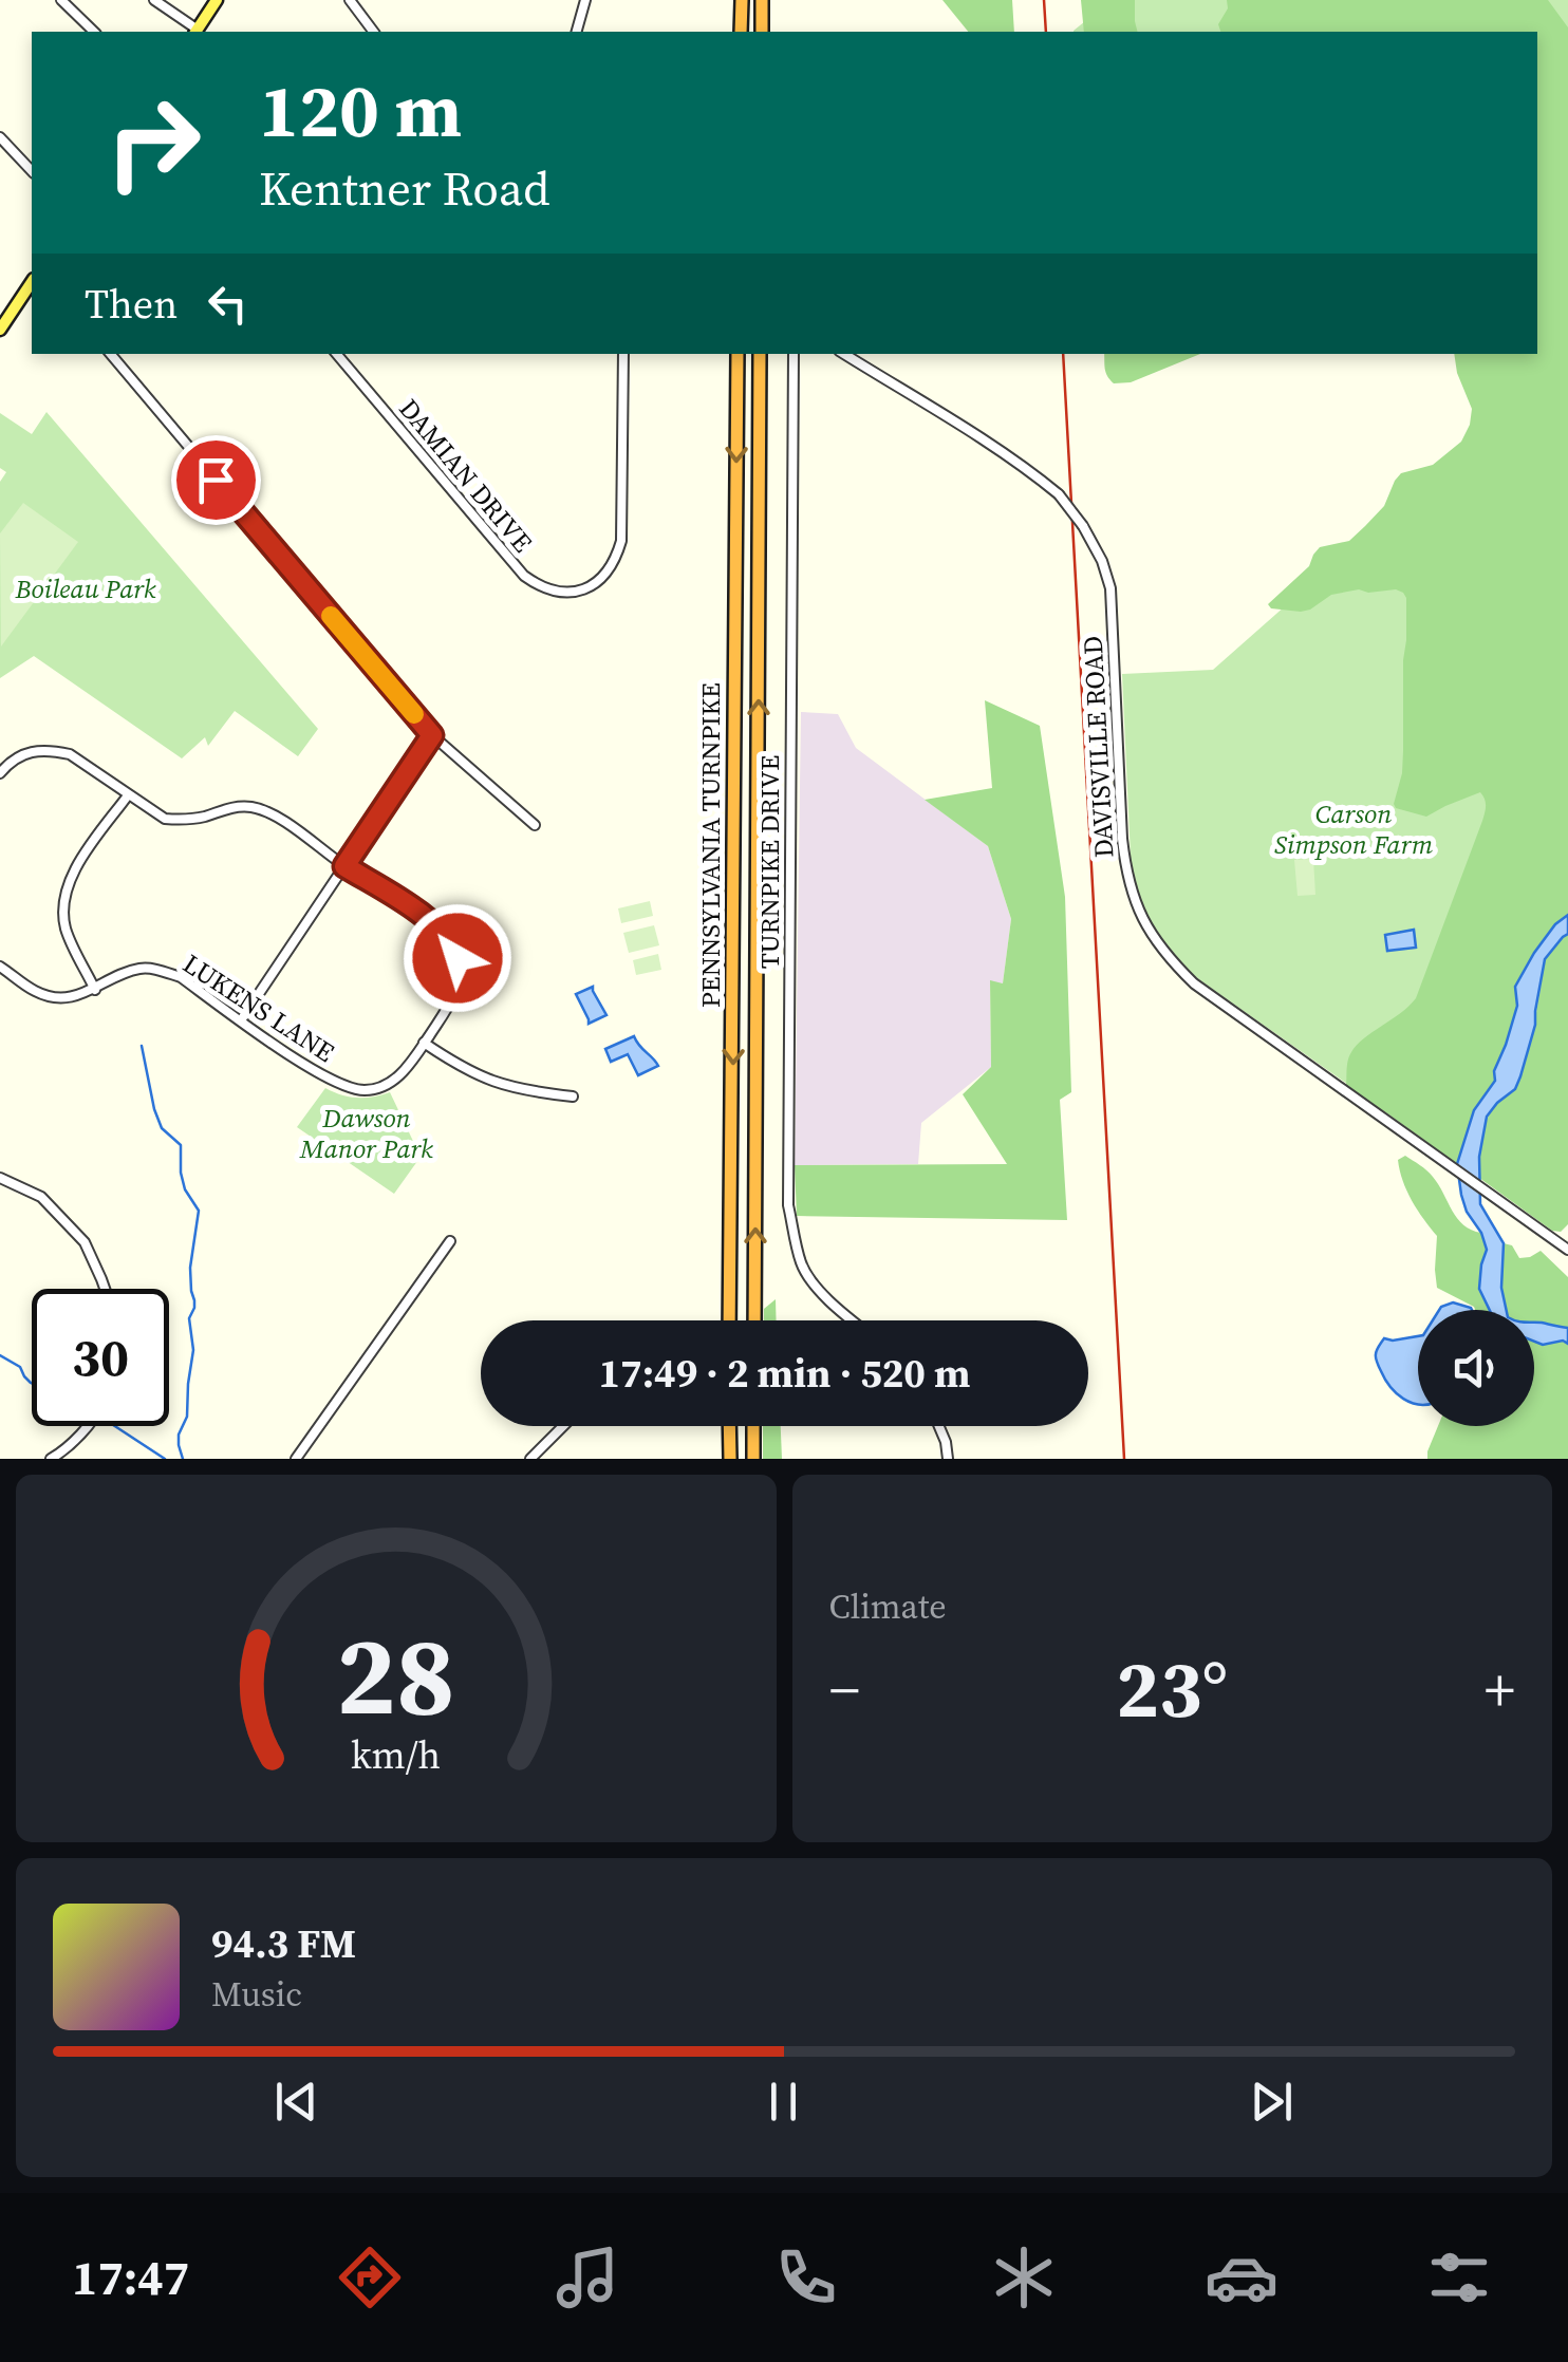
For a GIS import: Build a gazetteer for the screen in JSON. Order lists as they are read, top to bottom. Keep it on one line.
{"streets":{"highway":["PENNSYLVANIA TURNPIKE"],"street":["DAMIAN DRIVE","DAVISVILLE ROAD","TURNPIKE DRIVE","LUKENS LANE"]},"parks":["Boileau Park","Carson Simpson Farm","Dawson Manor Park"],"page":{"turn":["120 m","Kentner Road"],"then":"Then","limit":"30","trip":"17:49 · 2 min · 520 m","tile":"Climate","heat":["−","23°","+"],"song":["94.3 FM","Music"],"tabs":"17:47","gauge":["28","km/h"]}}
